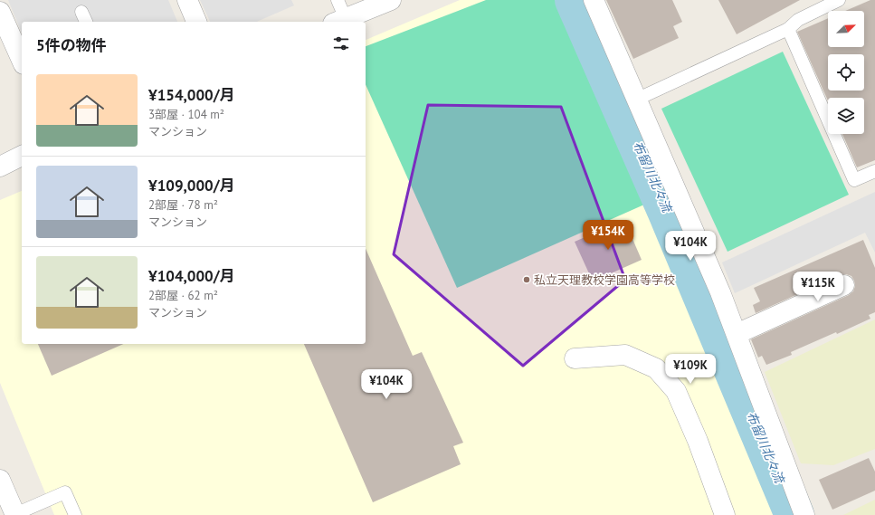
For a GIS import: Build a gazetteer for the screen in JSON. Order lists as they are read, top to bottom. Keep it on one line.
{"water":["布留川北々流"],"places":["私立天理教校学園高等学校"],"north":"top right","page":{"heading":"5件の物件","list":[{"name":"¥154,000/月","note":"3部屋 · 104 m² · マンション"},{"name":"¥109,000/月","note":"2部屋 · 78 m² · マンション"},{"name":"¥104,000/月","note":"2部屋 · 62 m² · マンション"}],"price":["¥154K","¥104K","¥115K","¥109K","¥104K"]}}
